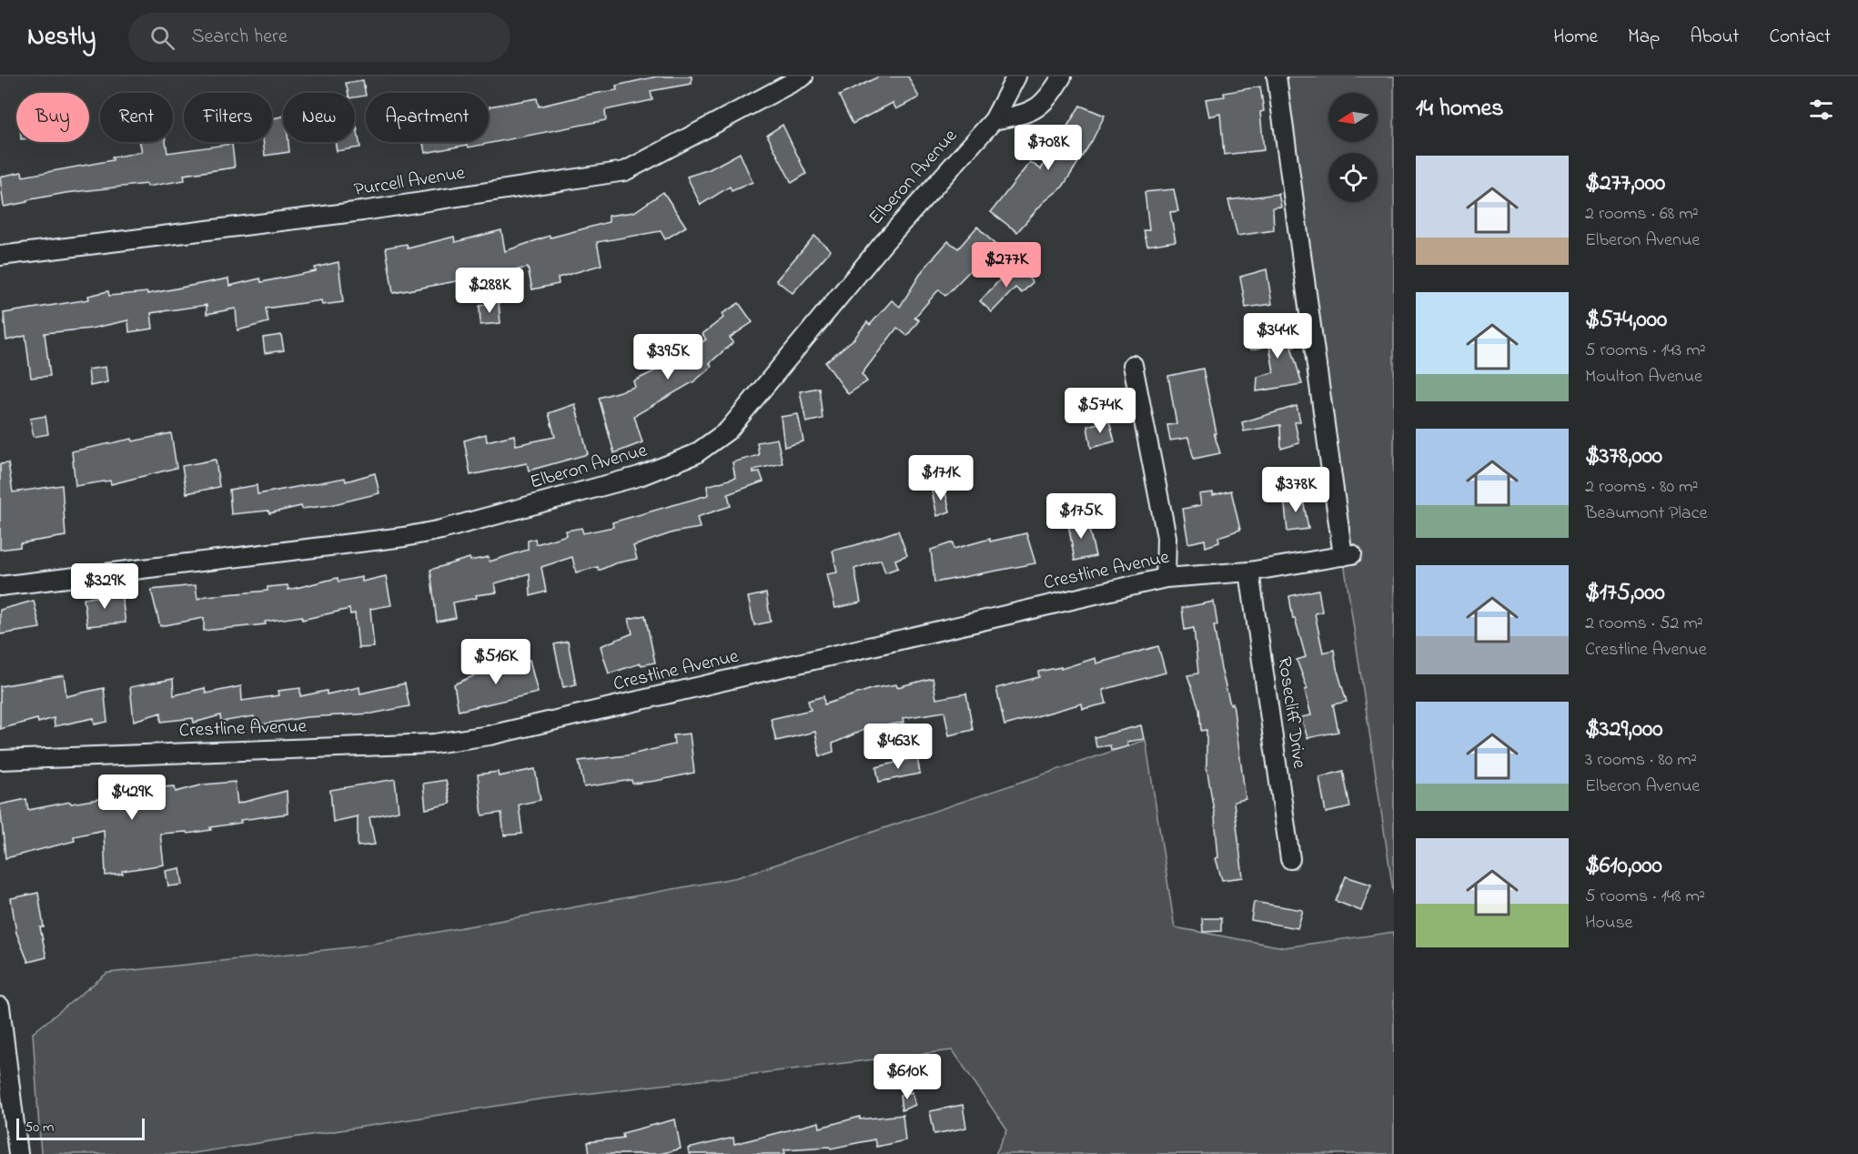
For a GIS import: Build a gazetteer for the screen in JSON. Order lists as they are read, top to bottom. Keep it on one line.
{"streets":{"street":["Elberon Avenue","Purcell Avenue","Crestline Avenue","Rosecliff Drive"]},"crossings":[["Crestline Avenue","Rosecliff Drive"]],"scale_bar":"50 m","north":"left","page":{"header":"Nestly","search":"Search here","nav":["Home","Map","About","Contact"],"heading":"14 homes","chip":["Buy","Rent","Filters","New","Apartment"],"price":["$708K","$277K","$288K","$344K","$395K","$574K","$171K","$378K","$175K","$329K","$516K","$463K","$429K","$610K"],"list":[{"name":"$277,000","note":"2 rooms · 68 m² · Elberon Avenue"},{"name":"$574,000","note":"5 rooms · 143 m² · Moulton Avenue"},{"name":"$378,000","note":"2 rooms · 80 m² · Beaumont Place"},{"name":"$175,000","note":"2 rooms · 52 m² · Crestline Avenue"},{"name":"$329,000","note":"3 rooms · 80 m² · Elberon Avenue"},{"name":"$610,000","note":"5 rooms · 148 m² · House"}],"scale":"50 m"}}
